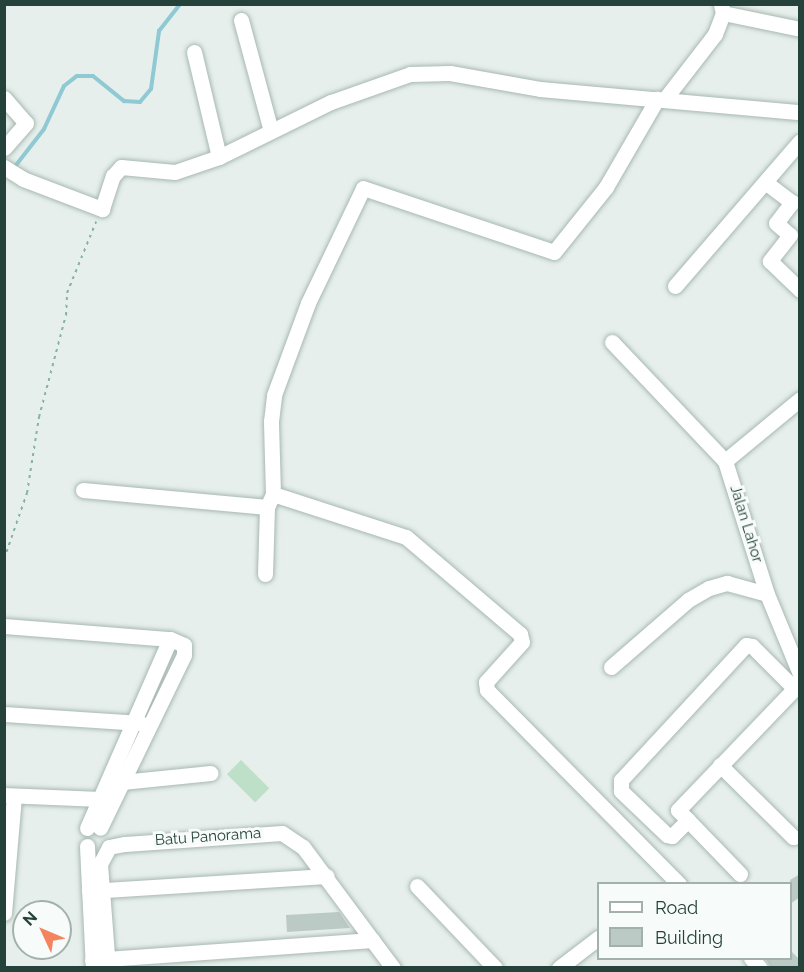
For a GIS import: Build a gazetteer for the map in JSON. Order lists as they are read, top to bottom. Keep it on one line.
{"streets":{"street":["Jalan Lahor","Batu Panorama"]},"legend":["Road","Building"],"north":"top left"}
